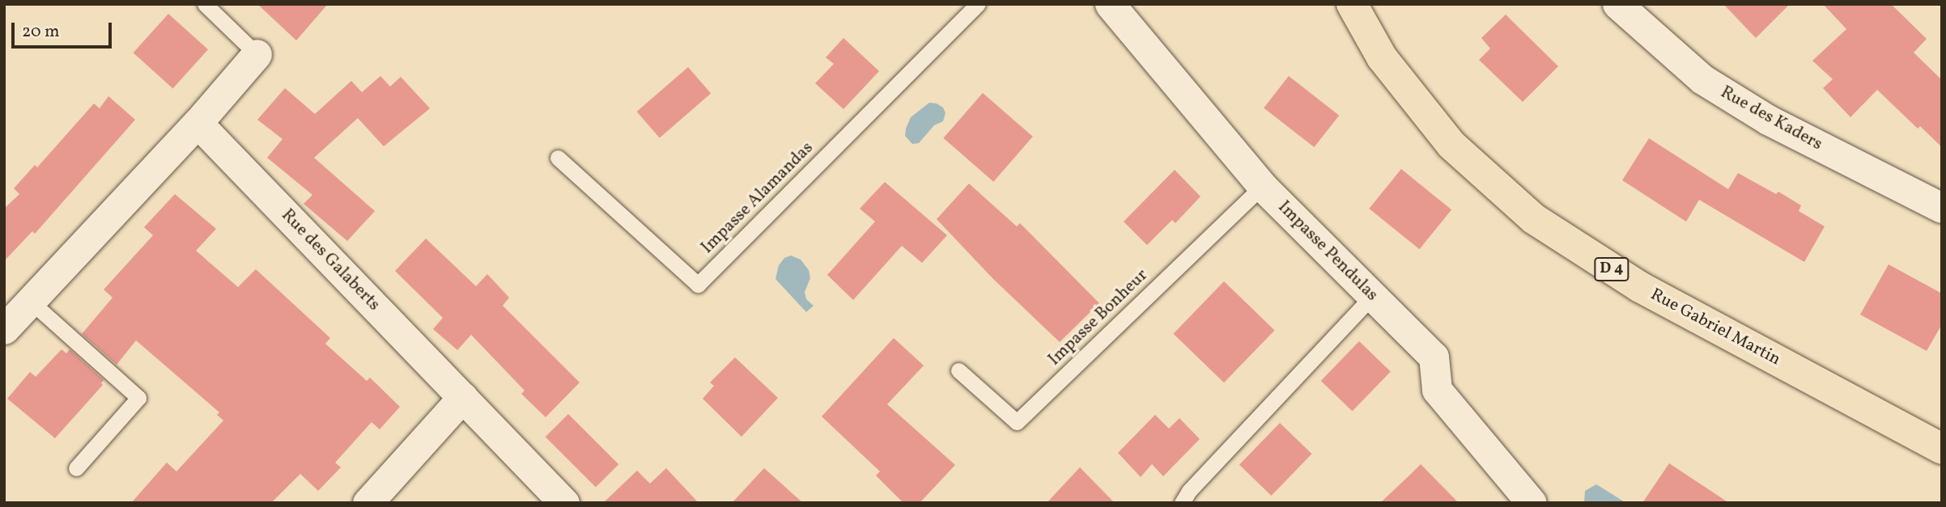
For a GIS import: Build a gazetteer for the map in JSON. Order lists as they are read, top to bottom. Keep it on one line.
{"streets":{"main road":["D 4","Rue Gabriel Martin"],"street":["Rue des Kaders","Impasse Pendulas","Rue des Galaberts"],"lane":["Impasse Alamandas","Impasse Bonheur"]},"crossings":[["Impasse Pendulas","Impasse Bonheur"]],"scale_bar":"20 m"}
